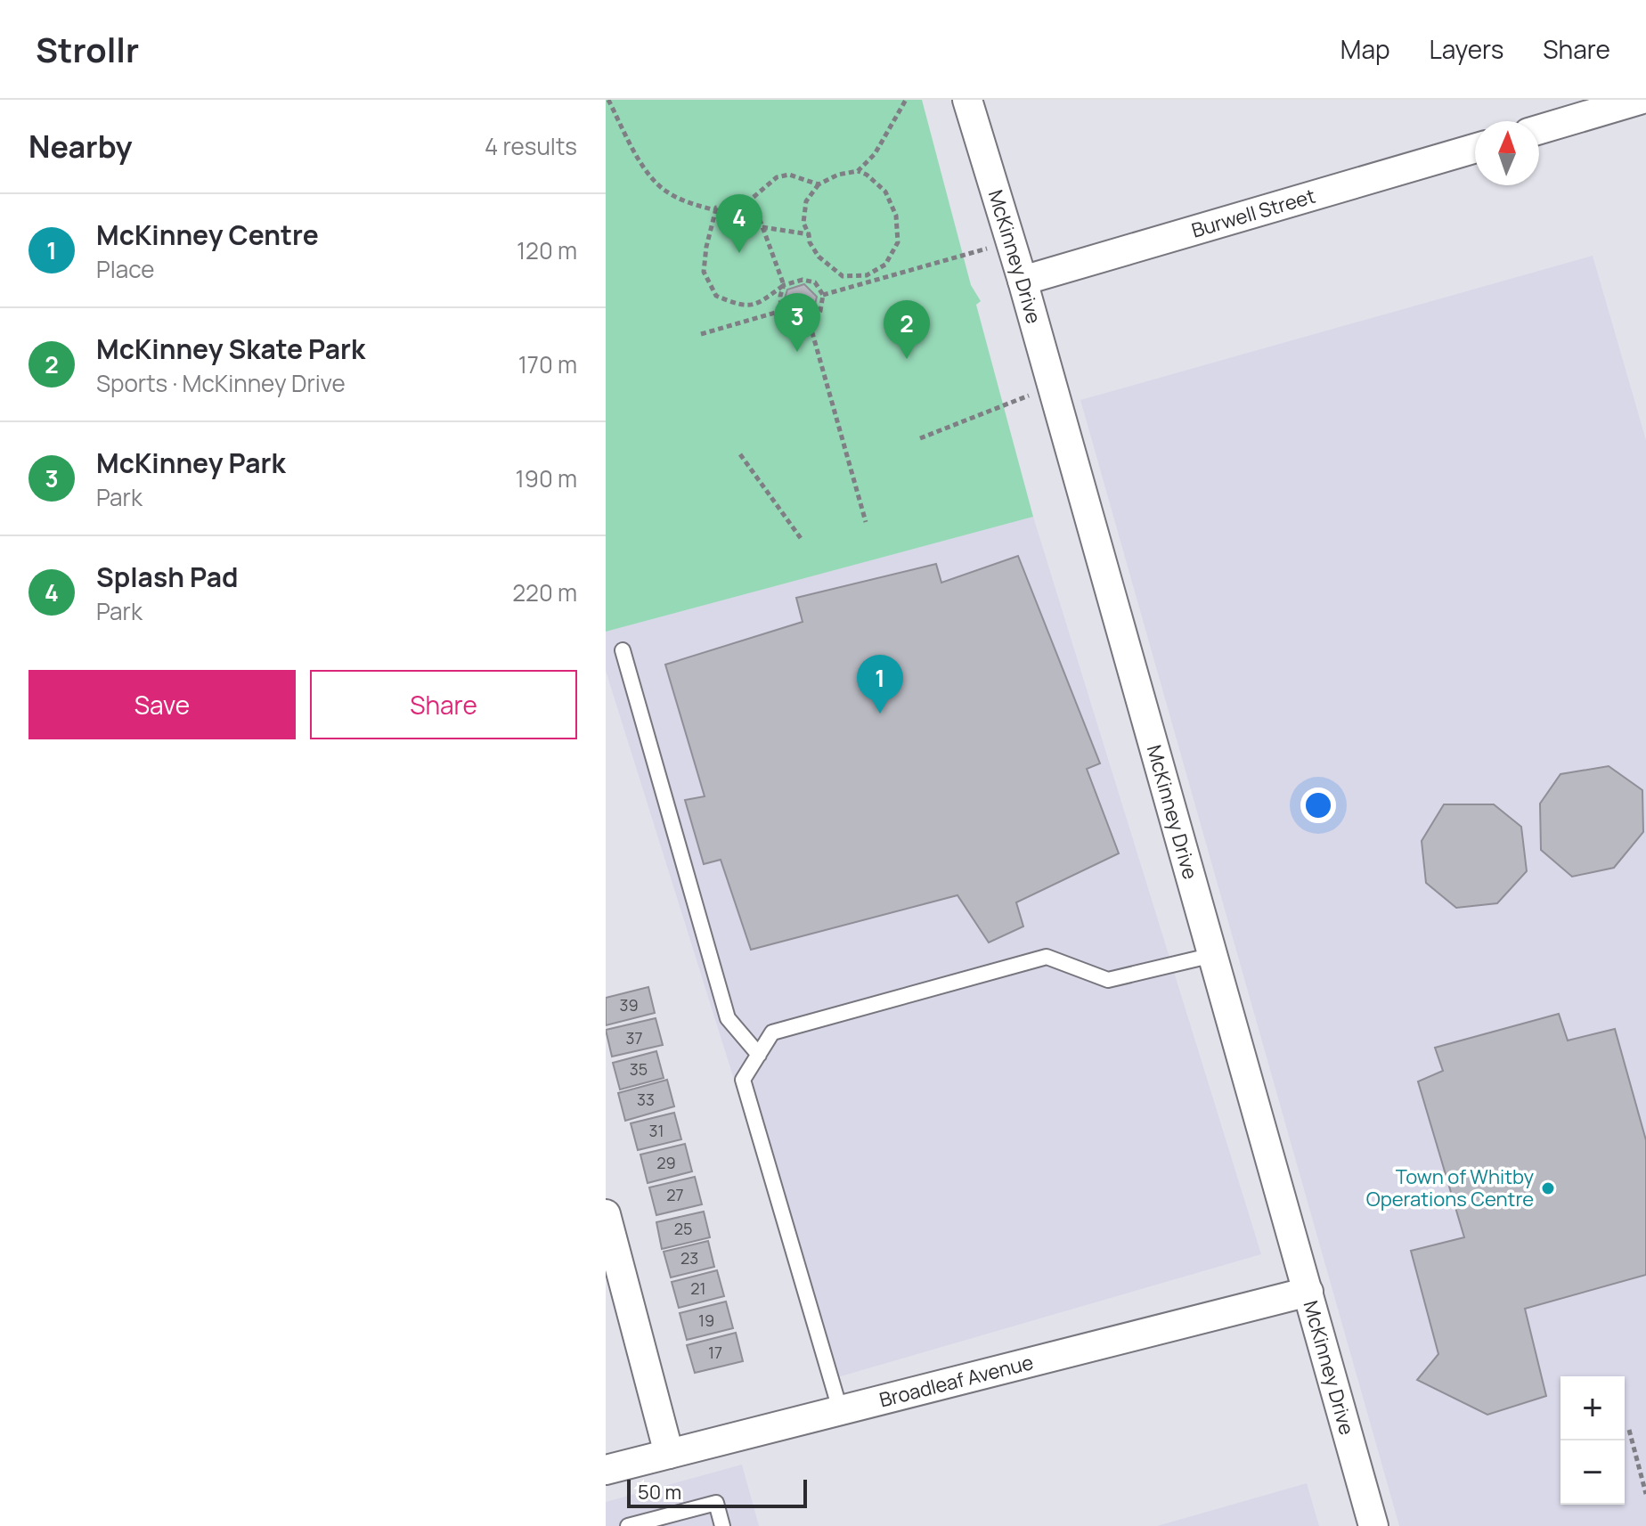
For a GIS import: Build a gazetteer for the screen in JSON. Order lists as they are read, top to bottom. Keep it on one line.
{"streets":{"street":["Burwell Street","McKinney Drive","Broadleaf Avenue"]},"crossings":[["Burwell Street","McKinney Drive"],["McKinney Drive","Broadleaf Avenue"]],"places":["Town of Whitby Operations Centre"],"house_numbers":["39","37","35","33","31","29","27","25","23","21","19","17"],"scale_bar":"50 m","north":"top","page":{"header":"Strollr","nav":["Map","Layers","Share"],"heading":["Nearby","4 results"],"list":[{"mark":"1","name":"McKinney Centre","note":"Place","value":"120 m"},{"mark":"2","name":"McKinney Skate Park","note":"Sports · McKinney Drive","value":"170 m"},{"mark":"3","name":"McKinney Park","note":"Park","value":"190 m"},{"mark":"4","name":"Splash Pad","note":"Park","value":"220 m"}],"pins":["4","3","2","1"],"buttons":["Save","Share"],"map_buttons":["+","−"],"scale":"50 m"}}
